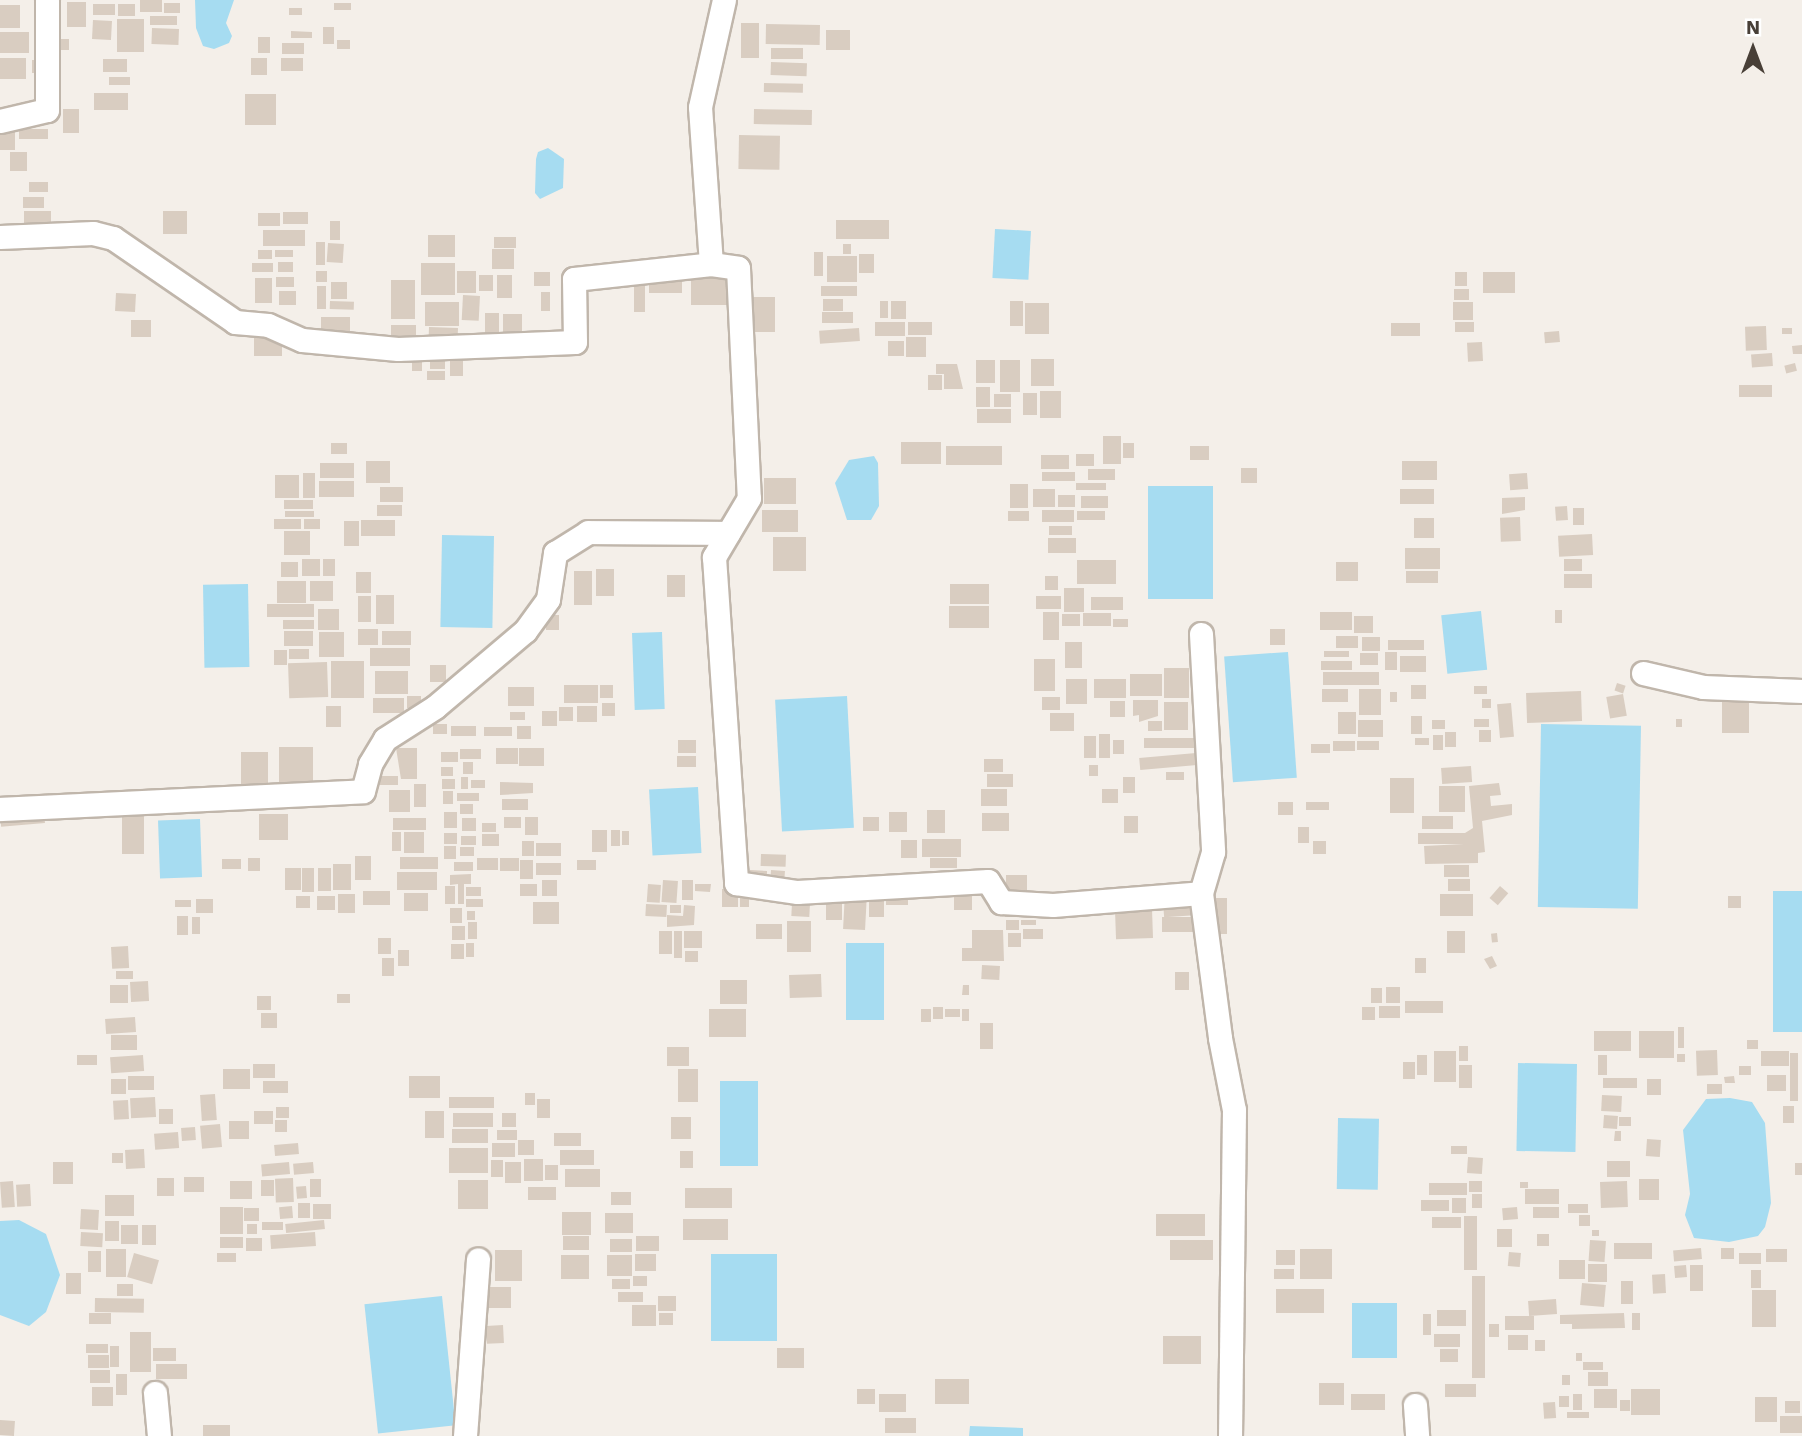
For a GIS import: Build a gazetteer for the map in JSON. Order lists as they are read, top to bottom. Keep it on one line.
{"north":"top"}
